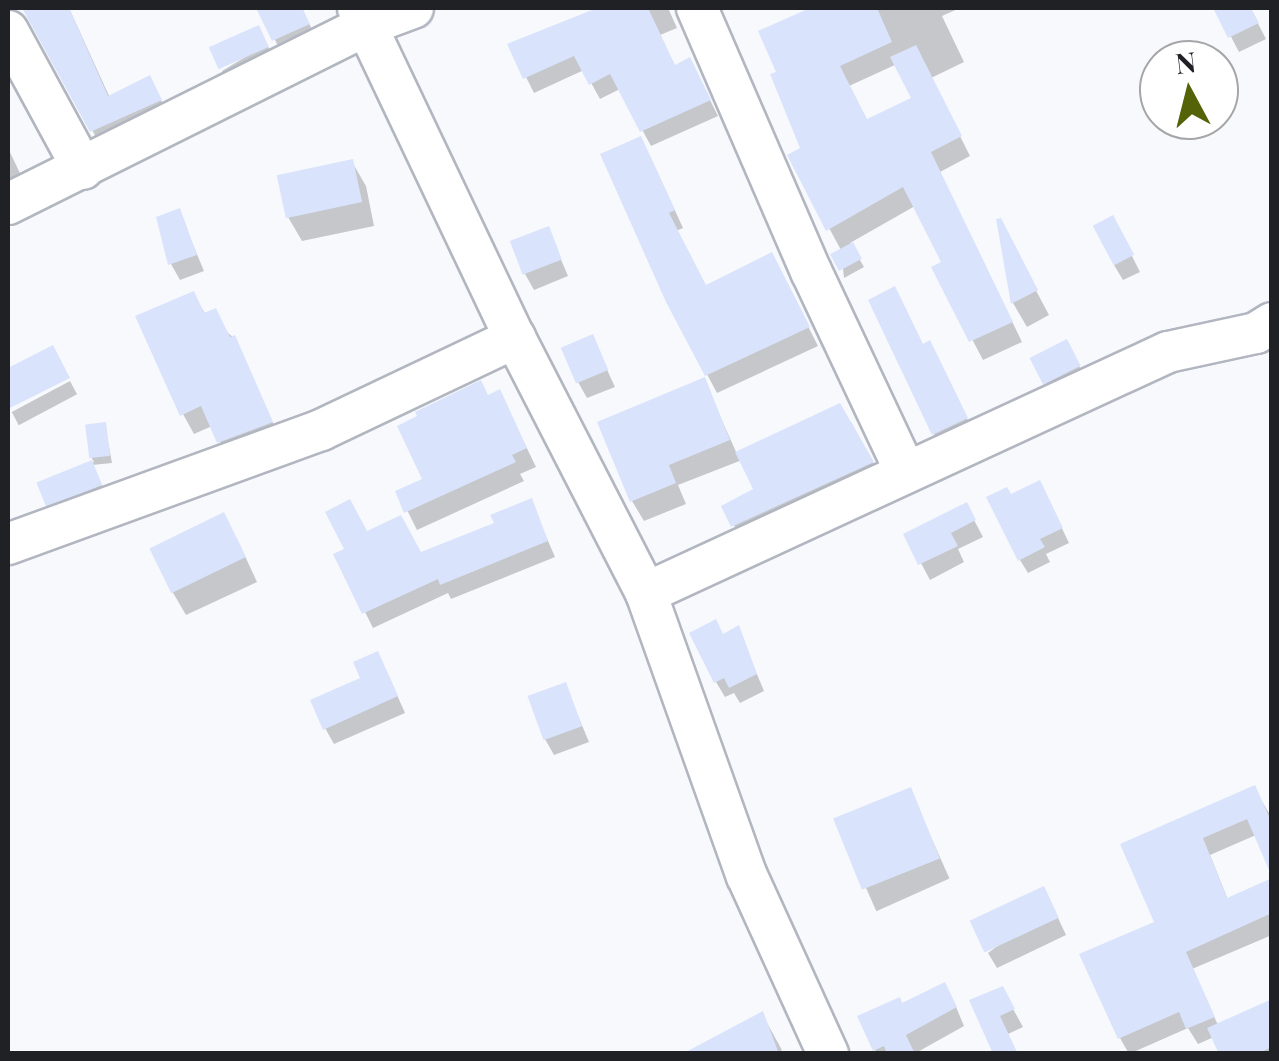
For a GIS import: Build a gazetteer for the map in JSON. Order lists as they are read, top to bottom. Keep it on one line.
{"north":"top"}
